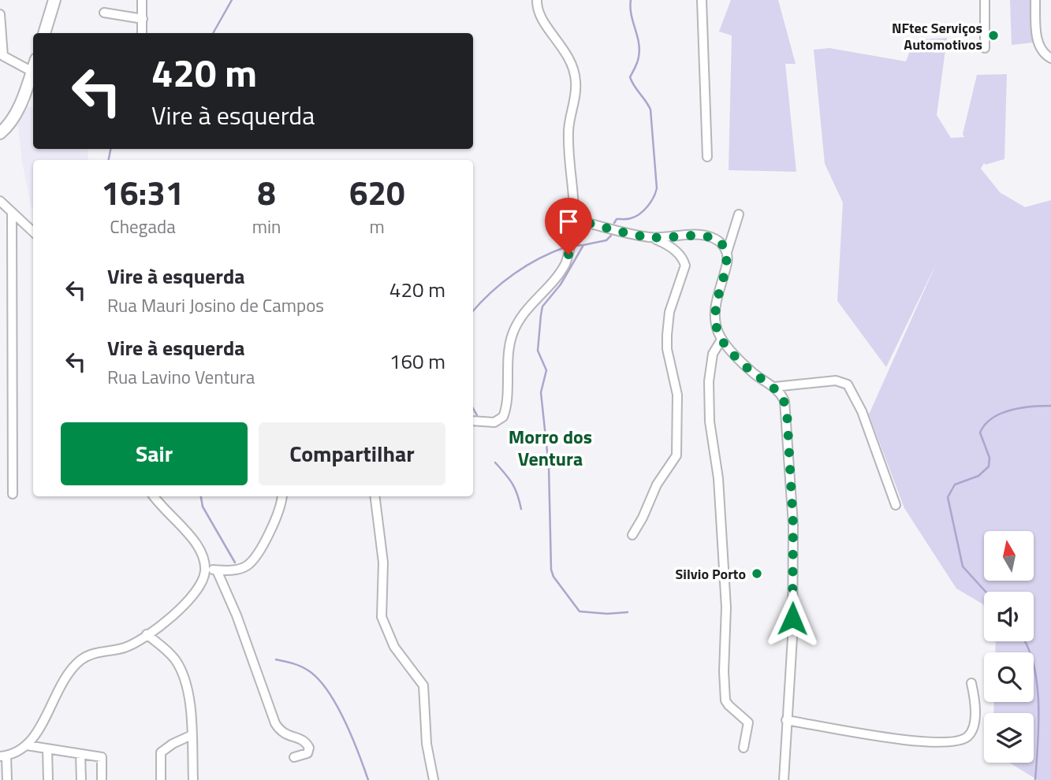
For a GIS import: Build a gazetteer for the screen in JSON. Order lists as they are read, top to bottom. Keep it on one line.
{"districts":["Morro dos Ventura"],"places":["NFtec Serviços Automotivos","Silvio Porto"],"north":"top","page":{"turn":["420 m","Vire à esquerda"],"eta":["16:31","Chegada","8","min","620","m"],"list":[{"name":"Vire à esquerda","note":"Rua Mauri Josino de Campos","value":"420 m"},{"name":"Vire à esquerda","note":"Rua Lavino Ventura","value":"160 m"}],"buttons":["Sair","Compartilhar"]}}
